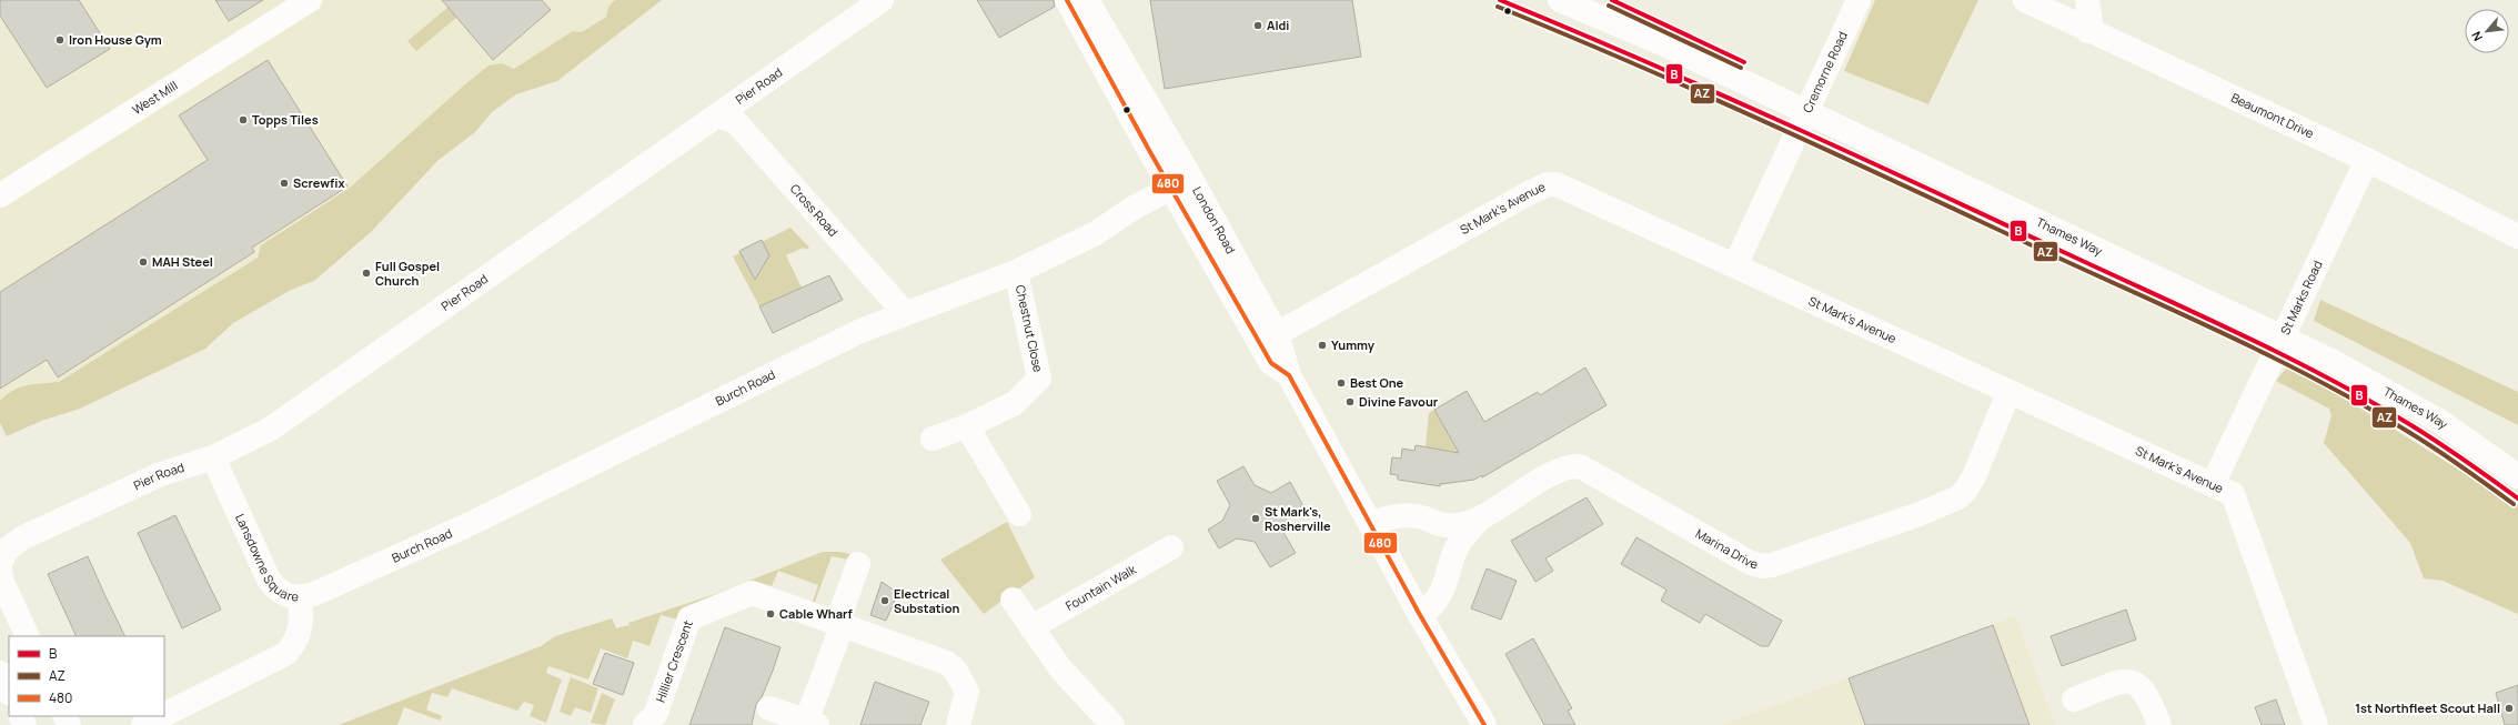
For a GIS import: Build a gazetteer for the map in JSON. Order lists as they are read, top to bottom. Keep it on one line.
{"streets":{"street":["Cremorne Road","Pier Road","West Mill","Beaumont Drive","Cross Road","St Mark's Avenue","London Road","Thames Way","St Marks Road","Chestnut Close","Burch Road","Marina Drive","Lansdowne Square","Fountain Walk","Hillier Crescent"]},"crossings":[["Cremorne Road","St Mark's Avenue"],["Pier Road","Cross Road"],["Pier Road","Lansdowne Square"],["Beaumont Drive","St Marks Road"],["Cross Road","Burch Road"],["St Mark's Avenue","London Road"],["St Mark's Avenue","St Marks Road"],["St Mark's Avenue","Marina Drive"],["London Road","Burch Road"],["London Road","Marina Drive"],["Chestnut Close","Burch Road"],["Burch Road","Lansdowne Square"]],"places":["Aldi","Iron House Gym","Topps Tiles","Screwfix","MAH Steel","Full Gospel Church","Yummy","Best One","Divine Favour","St Mark's, Rosherville","Electrical Substation","Cable Wharf","1st Northfleet Scout Hall"],"lines":["transit line B","transit line 480","transit line AZ"],"legend":["B","AZ","480"],"north":"bottom left"}
